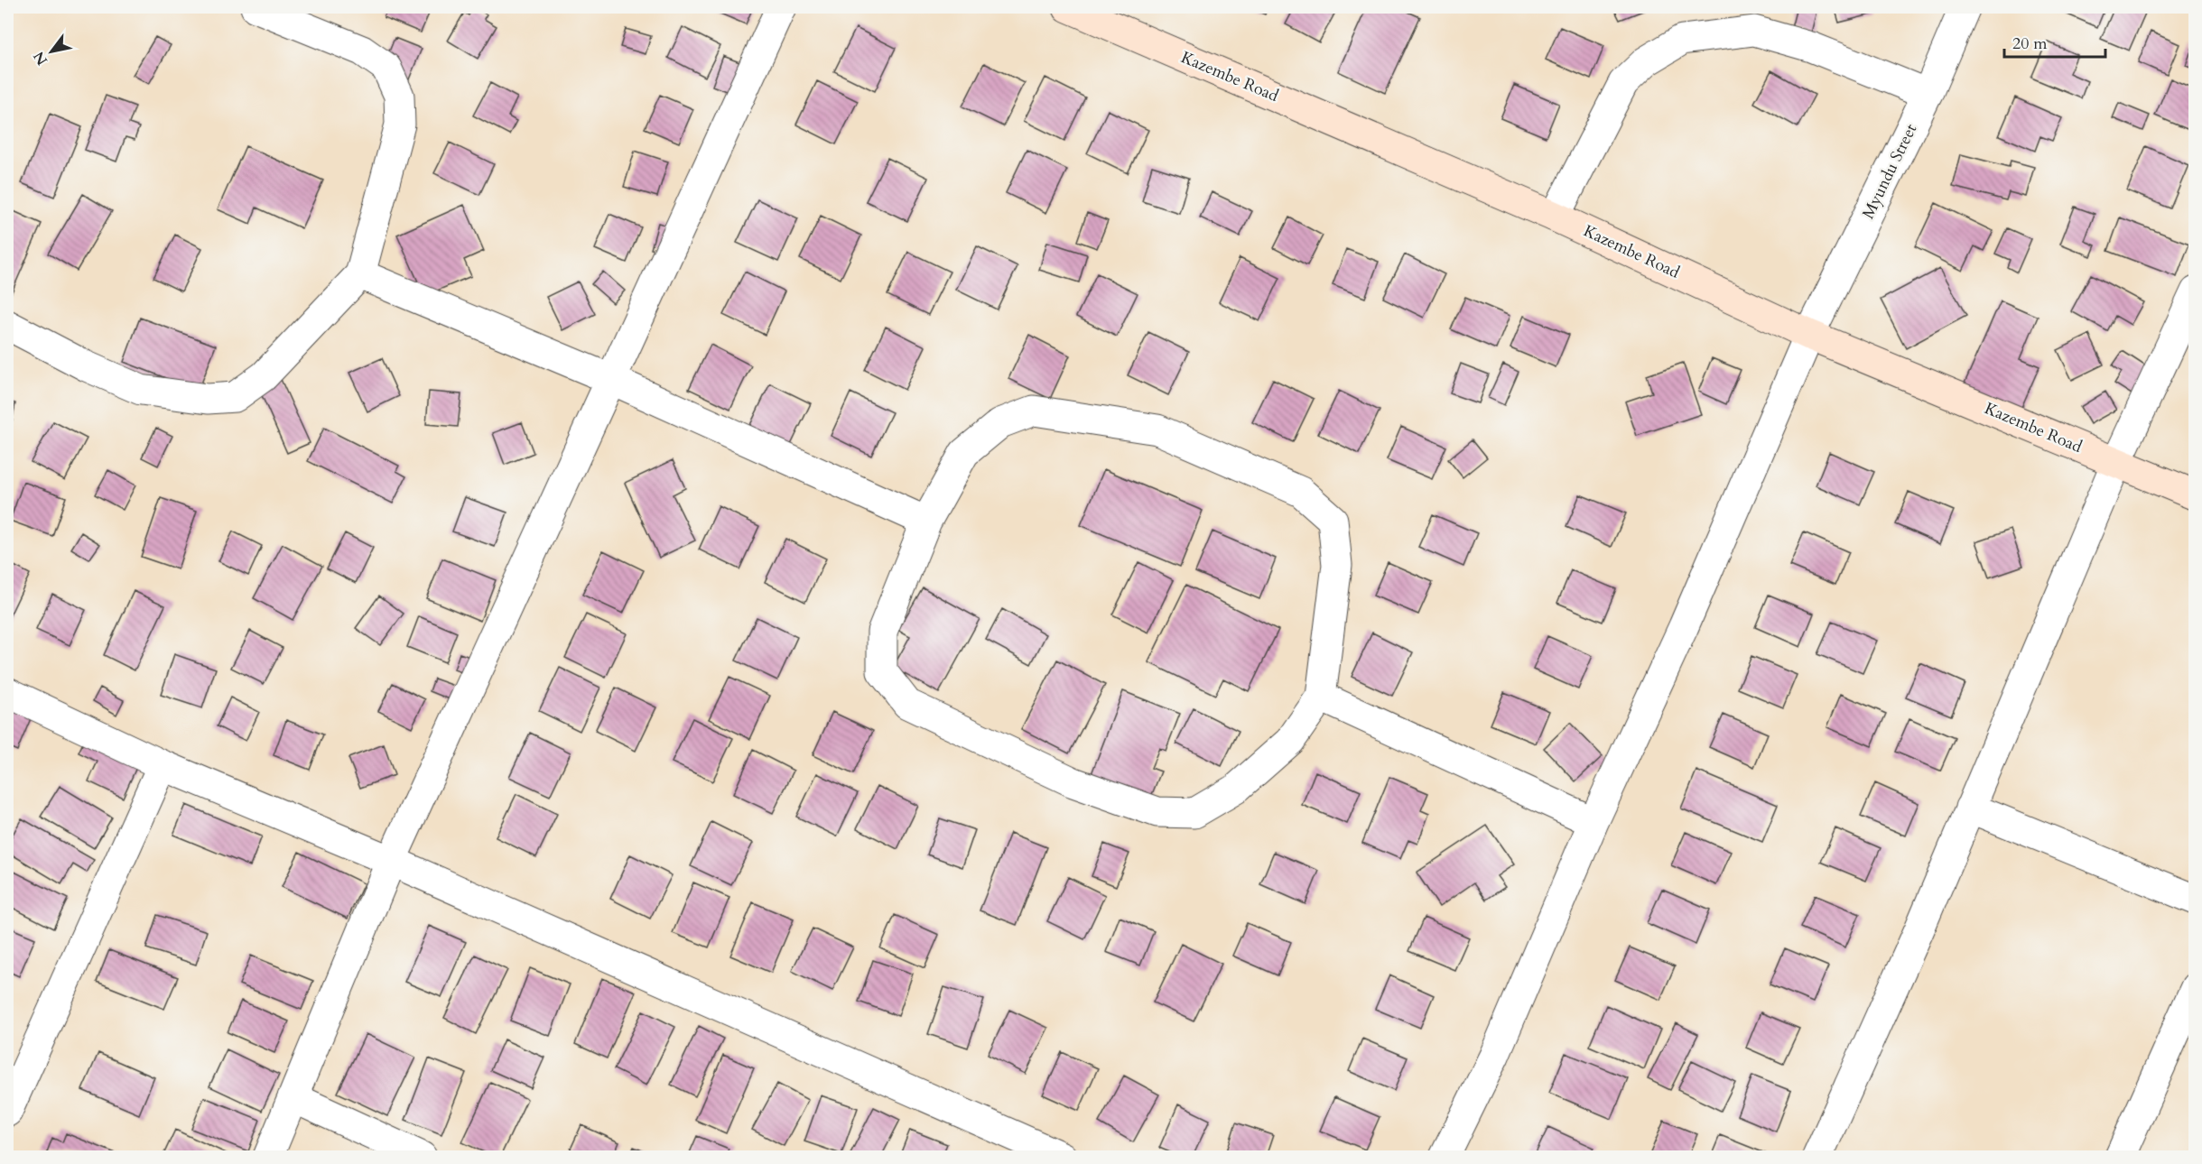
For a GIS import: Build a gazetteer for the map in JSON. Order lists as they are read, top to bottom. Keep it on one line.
{"streets":{"main road":["Kazembe Road"],"street":["Myundu Street"]},"crossings":[["Kazembe Road","Myundu Street"]],"scale_bar":"20 m","north":"bottom left"}
